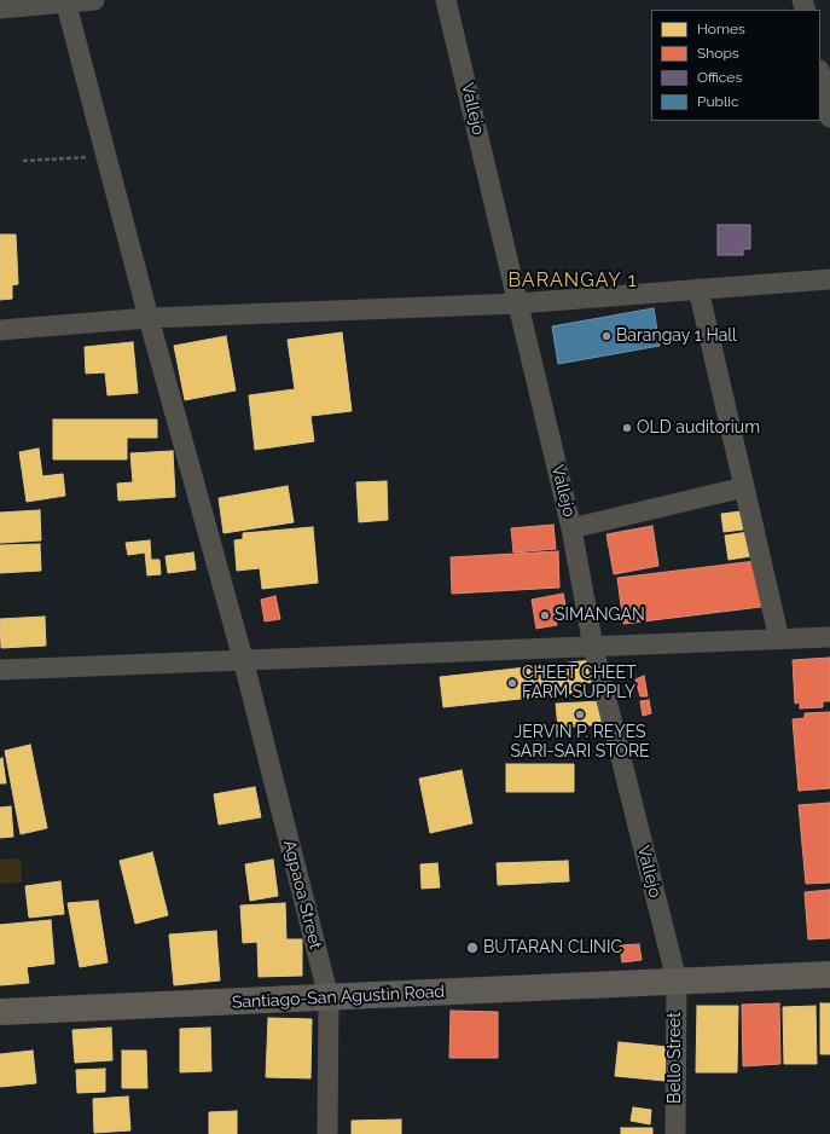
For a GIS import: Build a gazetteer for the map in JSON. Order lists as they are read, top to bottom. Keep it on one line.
{"streets":{"main road":["Santiago-San Agustin Road"],"street":["Vallejo","Agpaoa Street","Bello Street"]},"crossings":[["Vallejo","Santiago-San Agustin Road"],["Vallejo","Bello Street"],["Agpaoa Street","Santiago-San Agustin Road"],["Santiago-San Agustin Road","Bello Street"]],"districts":["BARANGAY 1"],"places":["Barangay 1 Hall","OLD auditorium","SIMANGAN","CHEET CHEET FARM SUPPLY","JERVIN P. REYES SARI-SARI STORE","BUTARAN CLINIC"],"legend":["Homes","Shops","Offices","Public"]}
